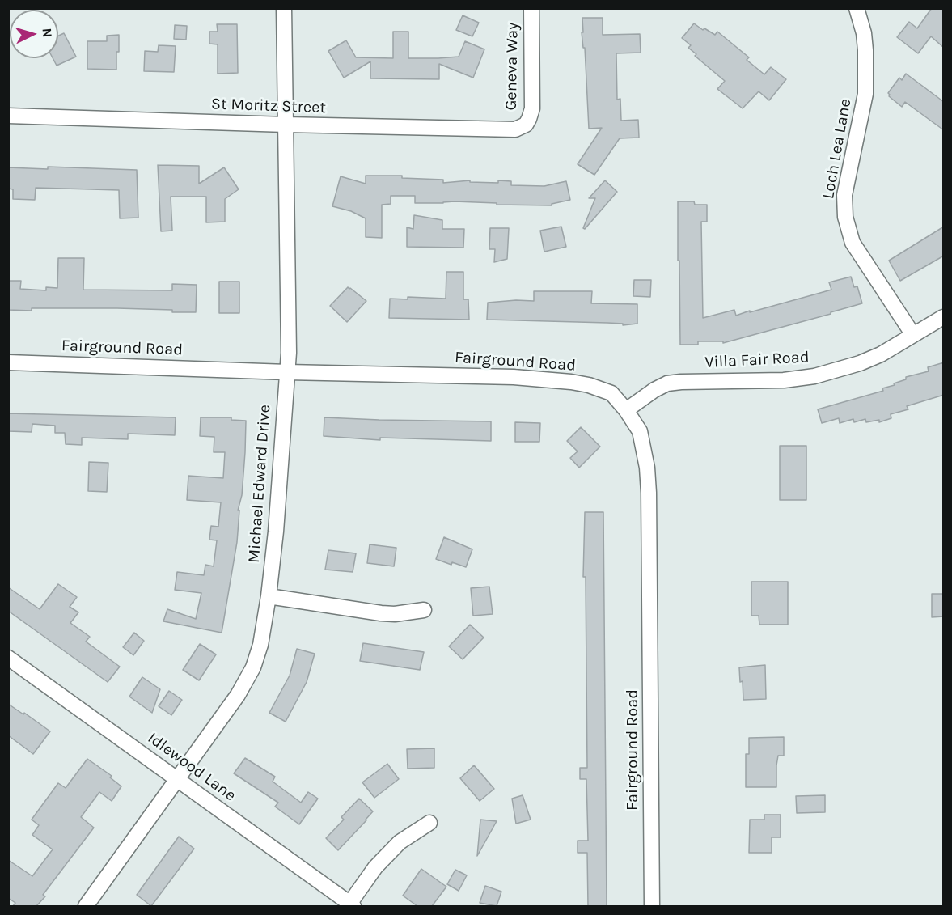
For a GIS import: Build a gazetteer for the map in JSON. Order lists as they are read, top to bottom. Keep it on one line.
{"streets":{"street":["Geneva Way","St Moritz Street","Loch Lea Lane","Fairground Road","Villa Fair Road","Michael Edward Drive","Idlewood Lane"]},"crossings":[["Geneva Way","St Moritz Street"],["St Moritz Street","Michael Edward Drive"],["Loch Lea Lane","Villa Fair Road"],["Fairground Road","Villa Fair Road"],["Fairground Road","Michael Edward Drive"],["Michael Edward Drive","Idlewood Lane"]],"north":"right"}
